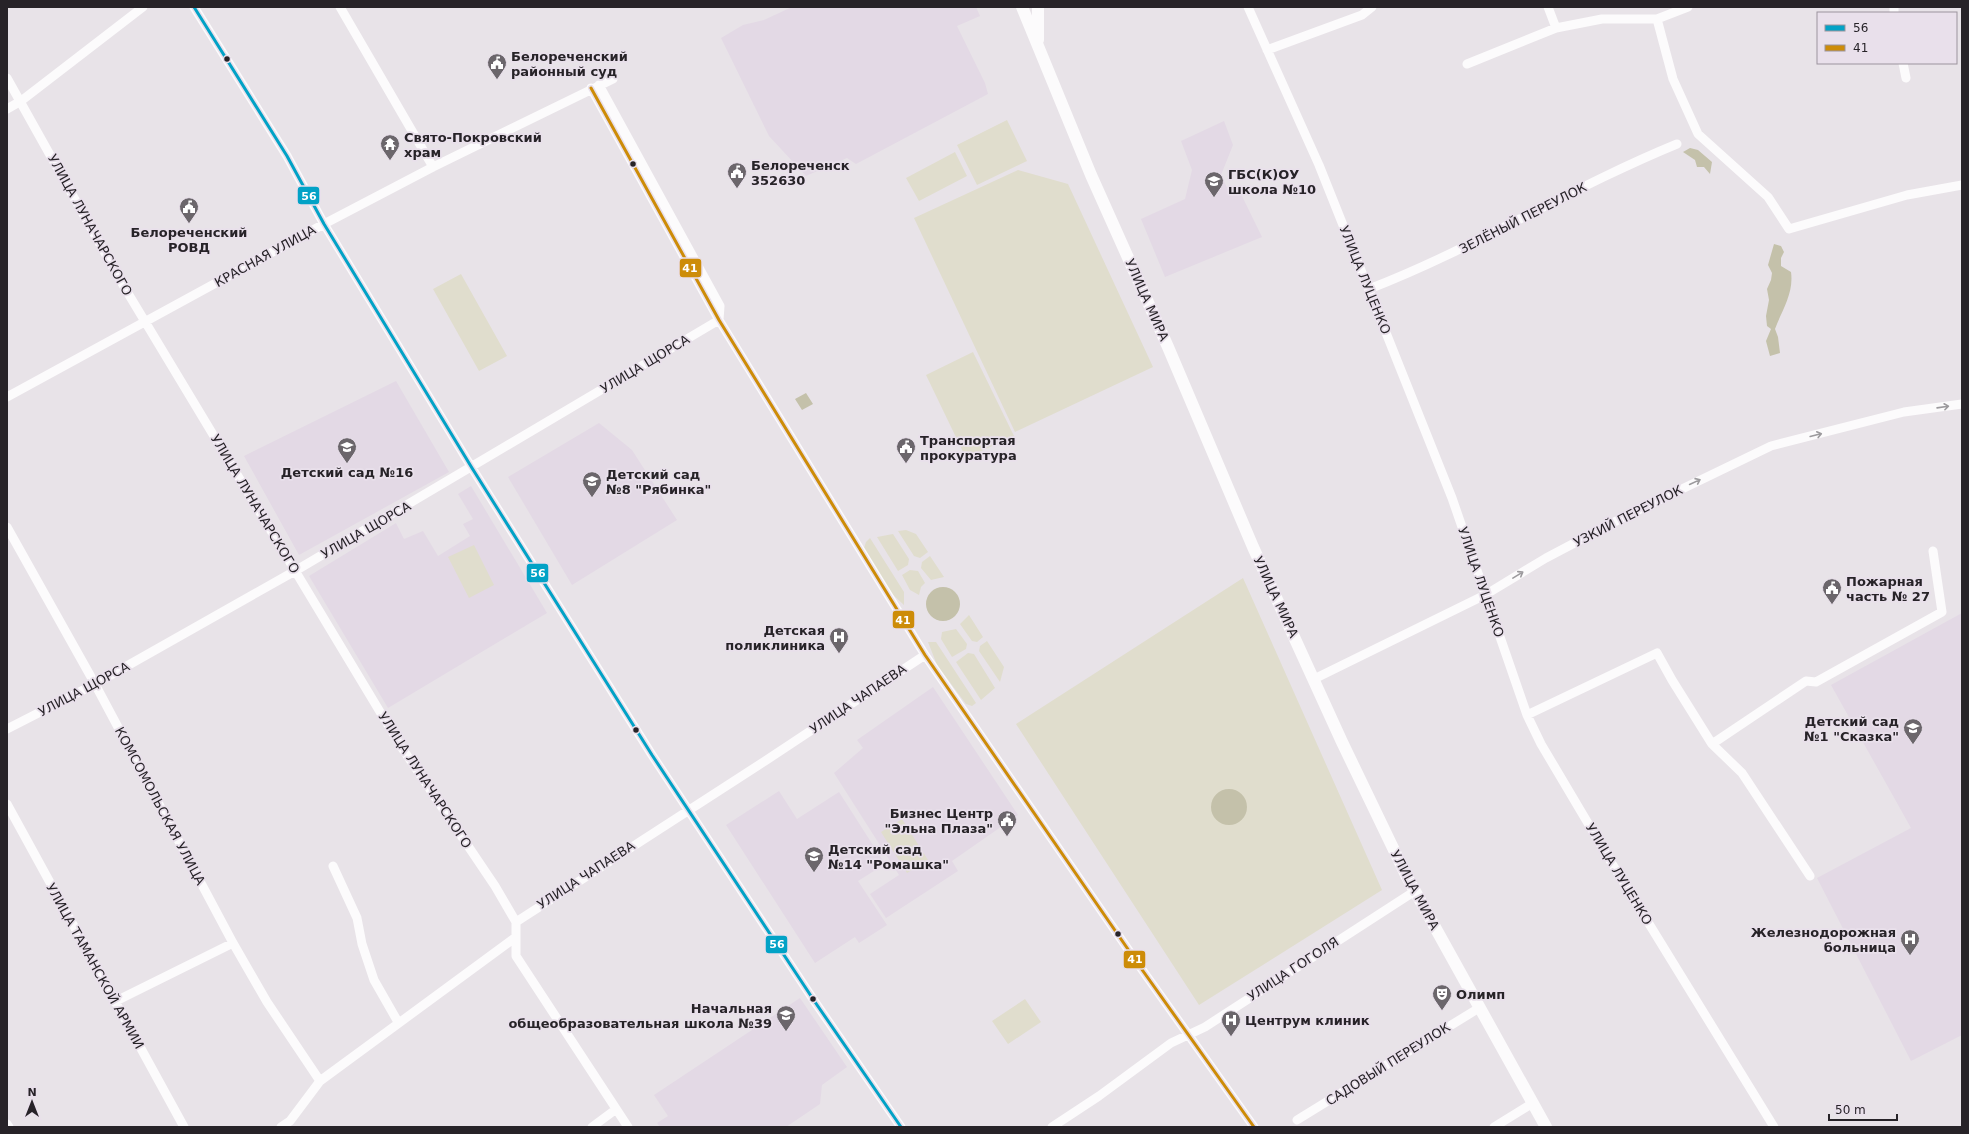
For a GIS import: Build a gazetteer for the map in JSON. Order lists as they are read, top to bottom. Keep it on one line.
{"streets":{"main road":["УЛИЦА МИРА"],"street":["ЗЕЛЁНЫЙ ПЕРЕУЛОК","УЛИЦА ЛУНАЧАРСКОГО","КРАСНАЯ УЛИЦА","УЛИЦА ЛУЦЕНКО","УЛИЦА ЩОРСА","УЗКИЙ ПЕРЕУЛОК","УЛИЦА ЧАПАЕВА","КОМСОМОЛЬСКАЯ УЛИЦА","УЛИЦА ТАМАНСКОЙ АРМИИ","УЛИЦА ГОГОЛЯ","САДОВЫЙ ПЕРЕУЛОК"]},"crossings":[["ЗЕЛЁНЫЙ ПЕРЕУЛОК","УЛИЦА ЛУЦЕНКО"],["УЛИЦА ЛУНАЧАРСКОГО","КРАСНАЯ УЛИЦА"],["УЛИЦА ЛУНАЧАРСКОГО","УЛИЦА ЩОРСА"],["УЛИЦА ЛУНАЧАРСКОГО","УЛИЦА ЧАПАЕВА"],["УЛИЦА ЛУЦЕНКО","УЗКИЙ ПЕРЕУЛОК"],["УЛИЦА МИРА","УЗКИЙ ПЕРЕУЛОК"],["УЛИЦА МИРА","УЛИЦА ГОГОЛЯ"],["УЛИЦА МИРА","САДОВЫЙ ПЕРЕУЛОК"],["УЛИЦА ЩОРСА","КОМСОМОЛЬСКАЯ УЛИЦА"]],"one_way":["УЗКИЙ ПЕРЕУЛОК"],"places":{"public building":["Белореченский районный суд","Белореченск 352630","Белореченский РОВД","Транспортая прокуратура","Пожарная часть № 27","Бизнес Центр \"Эльна Плаза\""],"temple":["Свято-Покровский храм"],"school or university":["ГБС(К)ОУ школа №10","Детский сад №16","Детский сад №8 \"Рябинка\"","Детский сад №1 \"Сказка\"","Детский сад №14 \"Ромашка\"","Начальная общеобразовательная школа №39"],"hospital":["Детская поликлиника","Железнодорожная больница","Центрум клиник"],"theatre":["Олимп"]},"lines":["transit line 56","transit line 41"],"legend":["56","41"],"scale_bar":"50 m","north":"top"}
